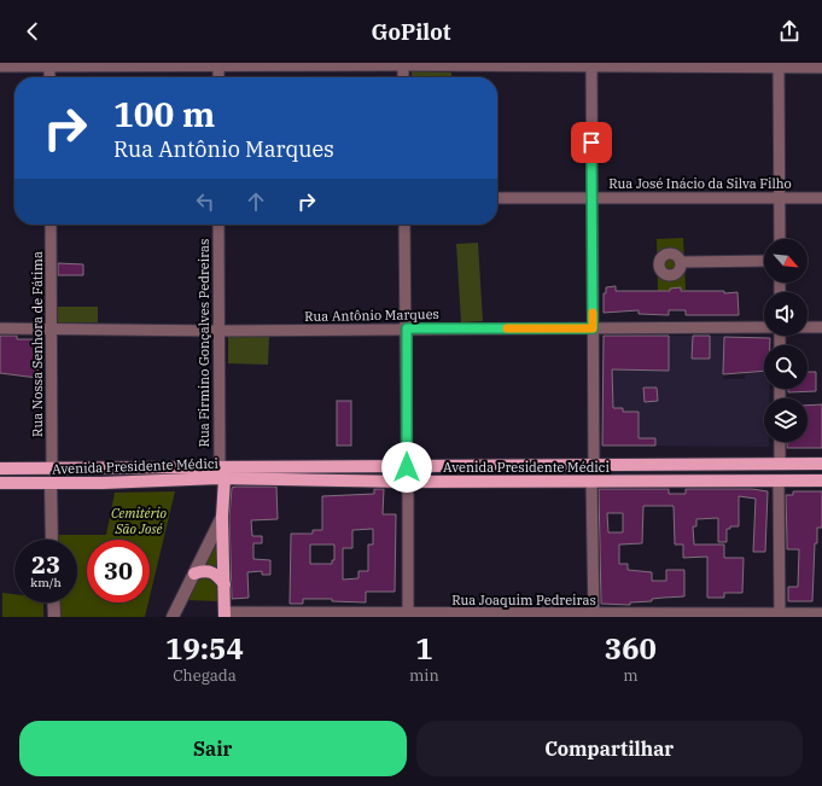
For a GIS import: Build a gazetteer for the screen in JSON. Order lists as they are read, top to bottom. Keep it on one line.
{"streets":{"main road":["Avenida Presidente Médici"],"street":["Rua José Inácio da Silva Filho","Rua Antônio Marques","Rua Firmino Gonçalves Pedreiras","Rua Nossa Senhora de Fátima","Rua Joaquim Pedreiras"]},"crossings":[["Rua Antônio Marques","Rua Firmino Gonçalves Pedreiras"],["Rua Antônio Marques","Rua Nossa Senhora de Fátima"],["Rua Firmino Gonçalves Pedreiras","Avenida Presidente Médici"],["Rua Nossa Senhora de Fátima","Avenida Presidente Médici"]],"parks":["Cemitério São José"],"north":"bottom right","page":{"header":"GoPilot","turn":["100 m","Rua Antônio Marques"],"speed":"23 km/h","limit":"30","eta":["19:54","Chegada","1","min","360","m"],"buttons":["Sair","Compartilhar"]}}
